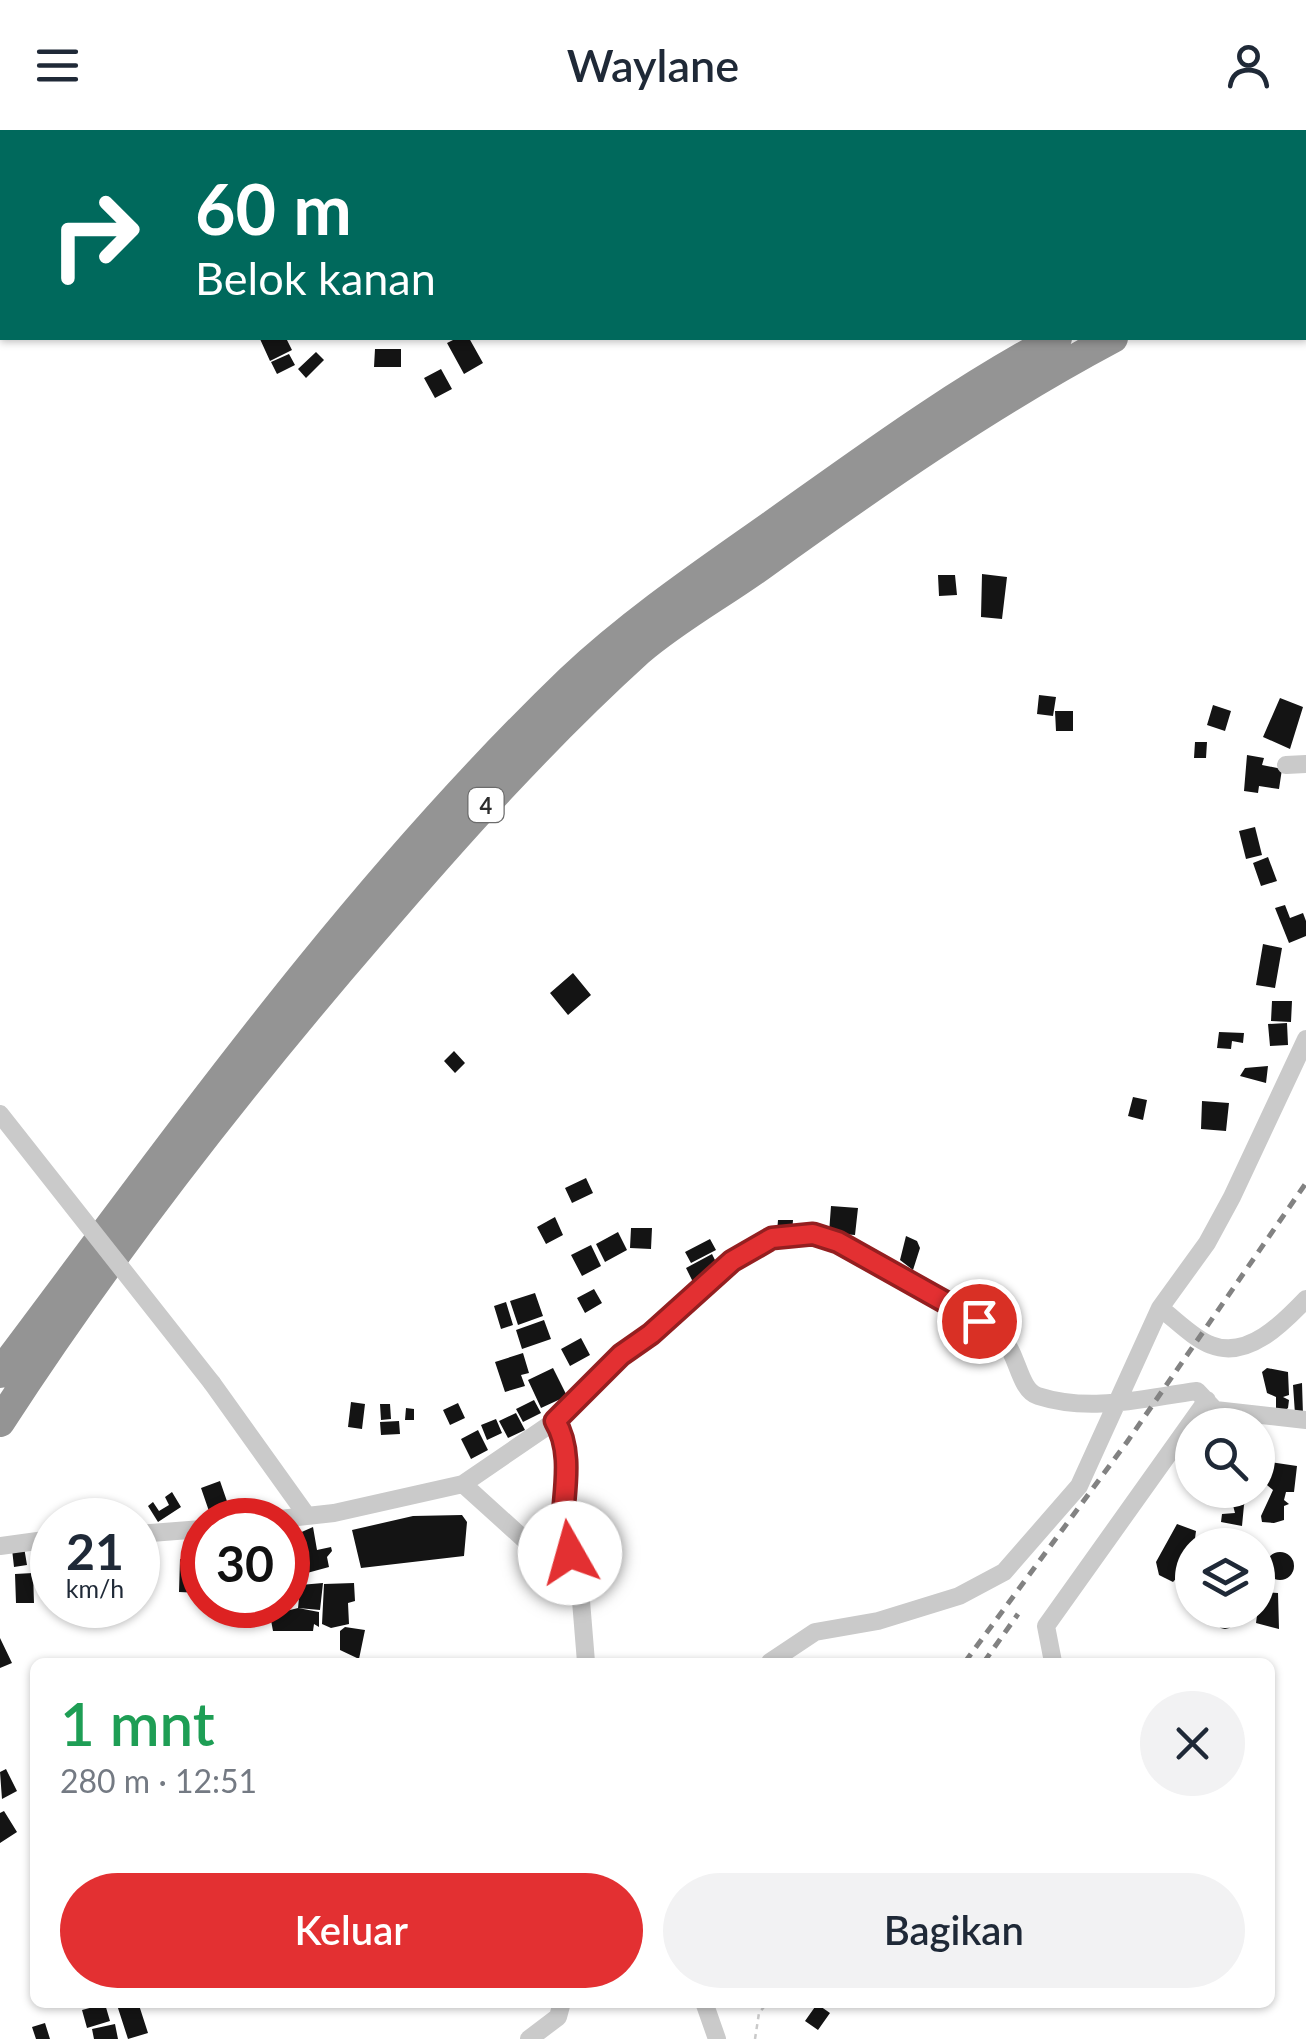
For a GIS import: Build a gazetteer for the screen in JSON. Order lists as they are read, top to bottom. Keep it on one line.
{"streets":{"highway":["4"]},"page":{"header":"Waylane","turn":["60 m","Belok kanan"],"speed":"21 km/h","limit":"30","heading":["1 mnt","280 m · 12:51"],"buttons":["Keluar","Bagikan"]}}
